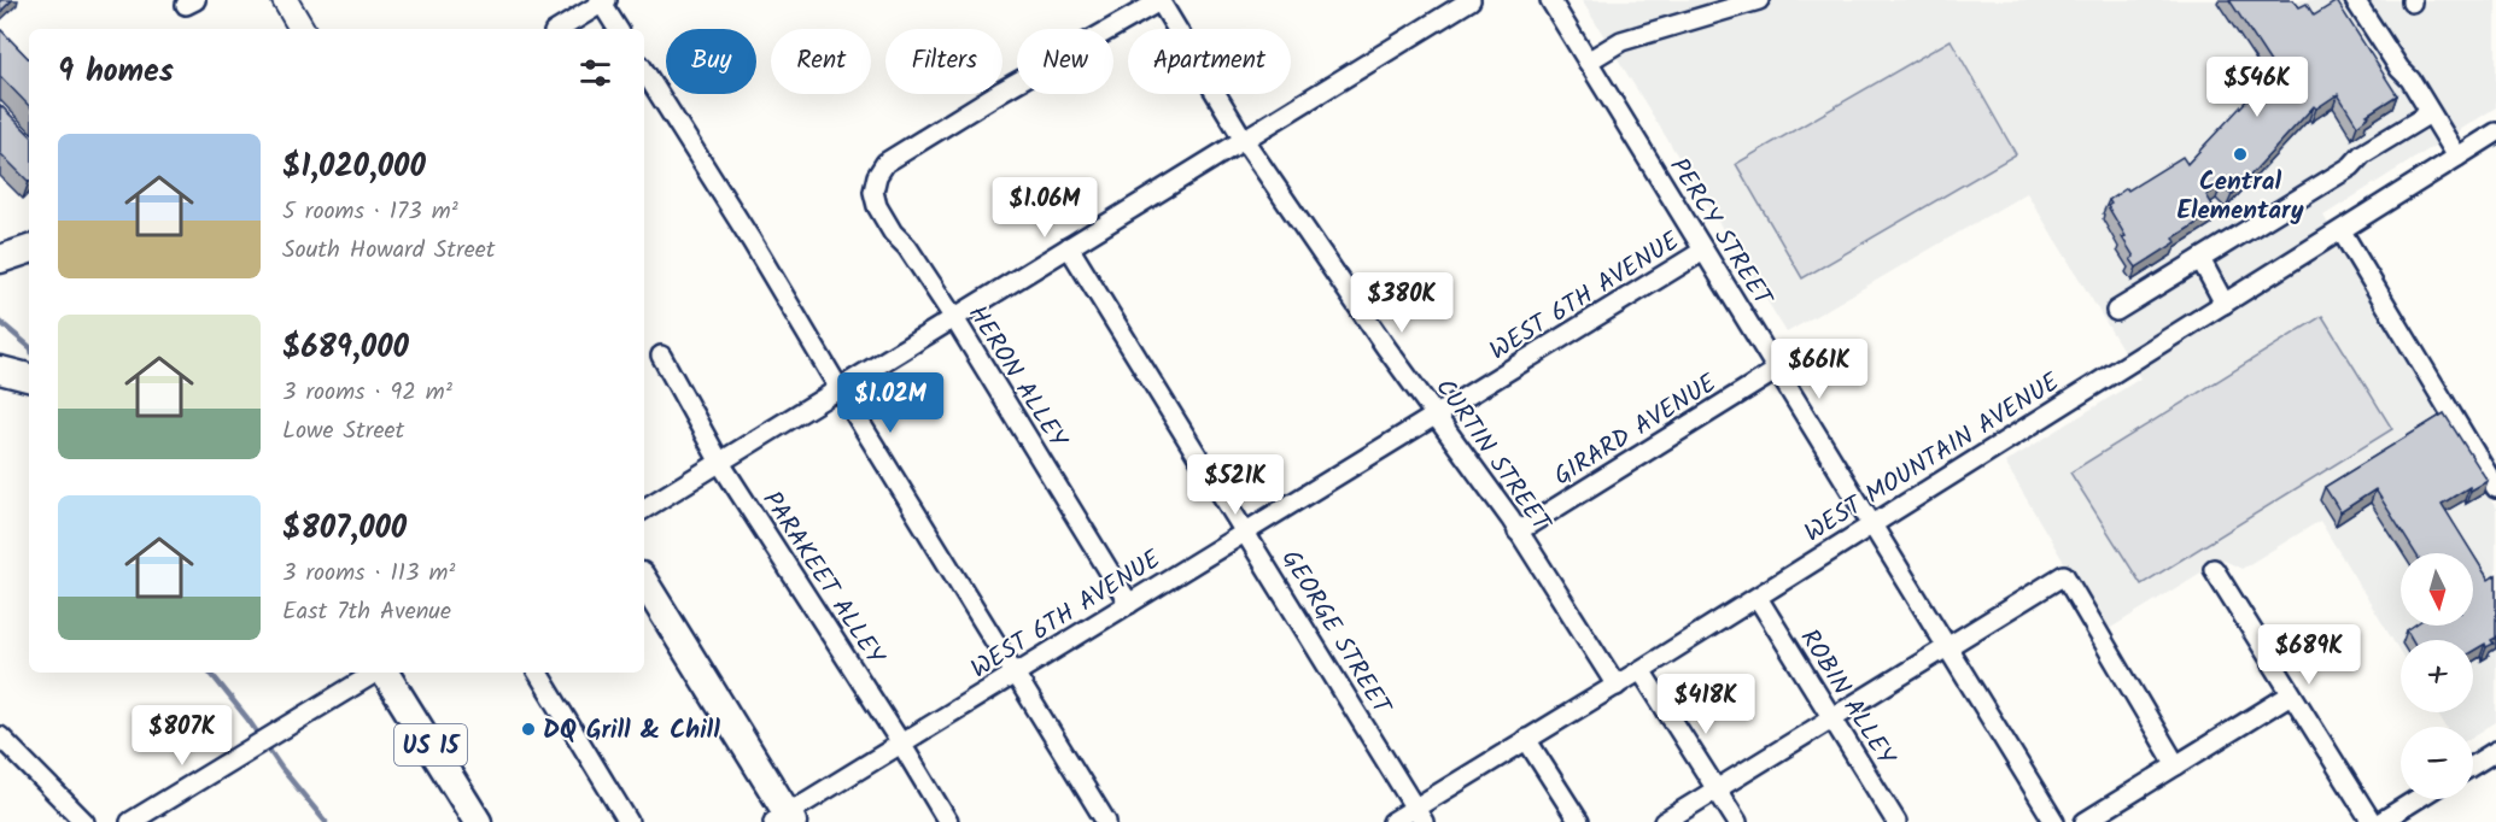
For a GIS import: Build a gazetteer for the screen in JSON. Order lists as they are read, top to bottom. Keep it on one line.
{"streets":{"highway":["US 15"],"street":["PERCY STREET","WEST 6TH AVENUE","HERON ALLEY","GIRARD AVENUE","CURTIN STREET","WEST MOUNTAIN AVENUE","PARAKEET ALLEY","GEORGE STREET","ROBIN ALLEY"]},"crossings":[["PERCY STREET","WEST 6TH AVENUE"],["PERCY STREET","GIRARD AVENUE"],["PERCY STREET","WEST MOUNTAIN AVENUE"],["WEST 6TH AVENUE","HERON ALLEY"],["WEST 6TH AVENUE","CURTIN STREET"],["WEST 6TH AVENUE","PARAKEET ALLEY"],["WEST 6TH AVENUE","GEORGE STREET"],["HERON ALLEY","CURTIN STREET"],["GIRARD AVENUE","CURTIN STREET"],["CURTIN STREET","WEST MOUNTAIN AVENUE"],["WEST MOUNTAIN AVENUE","GEORGE STREET"],["WEST MOUNTAIN AVENUE","ROBIN ALLEY"]],"places":["Central Elementary","DQ Grill & Chill"],"north":"bottom","page":{"chip":["Buy","Rent","Filters","New","Apartment"],"heading":"9 homes","price":["$546K","$1.06M","$380K","$661K","$1.02M","$521K","$689K","$418K","$807K"],"list":[{"name":"$1,020,000","note":"5 rooms · 173 m² · South Howard Street"},{"name":"$689,000","note":"3 rooms · 92 m² · Lowe Street"},{"name":"$807,000","note":"3 rooms · 113 m² · East 7th Avenue"}],"map_buttons":["+","−"]}}
